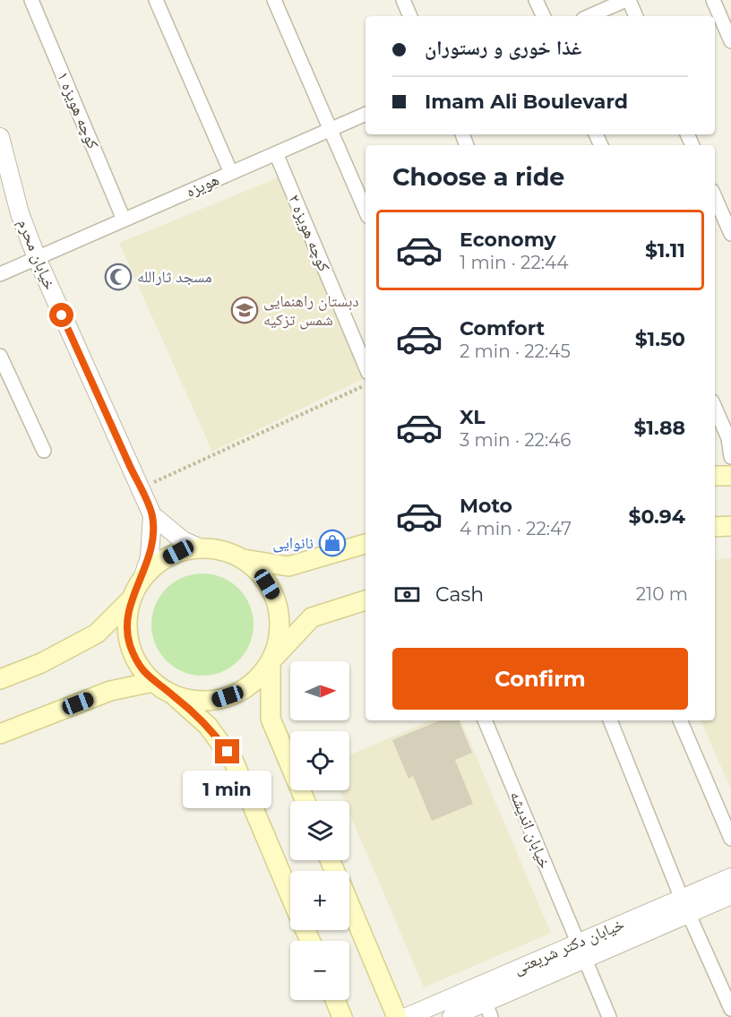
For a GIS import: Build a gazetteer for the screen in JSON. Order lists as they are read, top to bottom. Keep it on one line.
{"streets":{"street":["کوچه هویزه ۱","هویزه","کوچه هویزه ۲","خیابان محرم","خیابان اندیشه","خیابان دکتر شریعتی"]},"crossings":[["کوچه هویزه ۱","هویزه"],["هویزه","کوچه هویزه ۲"],["هویزه","خیابان محرم"],["خیابان اندیشه","خیابان دکتر شریعتی"]],"places":{"mosque":["مسجد ثارالله"],"school or university":["دبستان راهنمایی شمس تزکیه"],"shop":["نانوایی"]},"north":"right","page":{"banner":["غذا خوری و رستوران","Imam Ali Boulevard"],"heading":"Choose a ride","list":[{"name":"Economy","note":"1 min · 22:44","value":"$1.11"},{"name":"Comfort","note":"2 min · 22:45","value":"$1.50"},{"name":"XL","note":"3 min · 22:46","value":"$1.88"},{"name":"Moto","note":"4 min · 22:47","value":"$0.94"}],"pay":["Cash","210 m"],"buttons":"Confirm","map_buttons":["+","−"],"bubble":"1 min"}}
